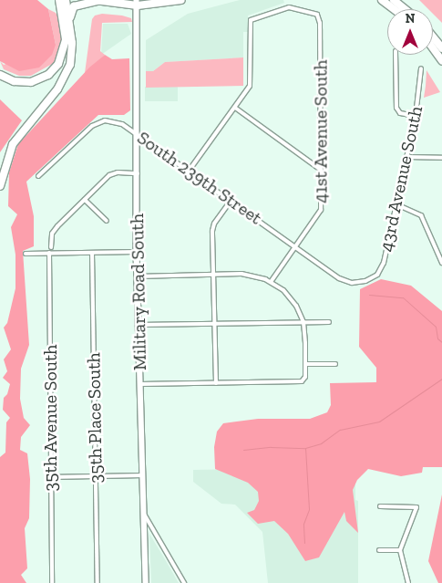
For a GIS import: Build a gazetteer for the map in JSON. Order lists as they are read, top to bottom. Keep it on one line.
{"streets":{"main road":["Military Road South"],"street":["41st Avenue South","South 239th Street","43rd Avenue South","35th Avenue South","35th Place South"]},"crossings":[["41st Avenue South","South 239th Street"],["South 239th Street","43rd Avenue South"],["South 239th Street","Military Road South"]],"north":"top"}
